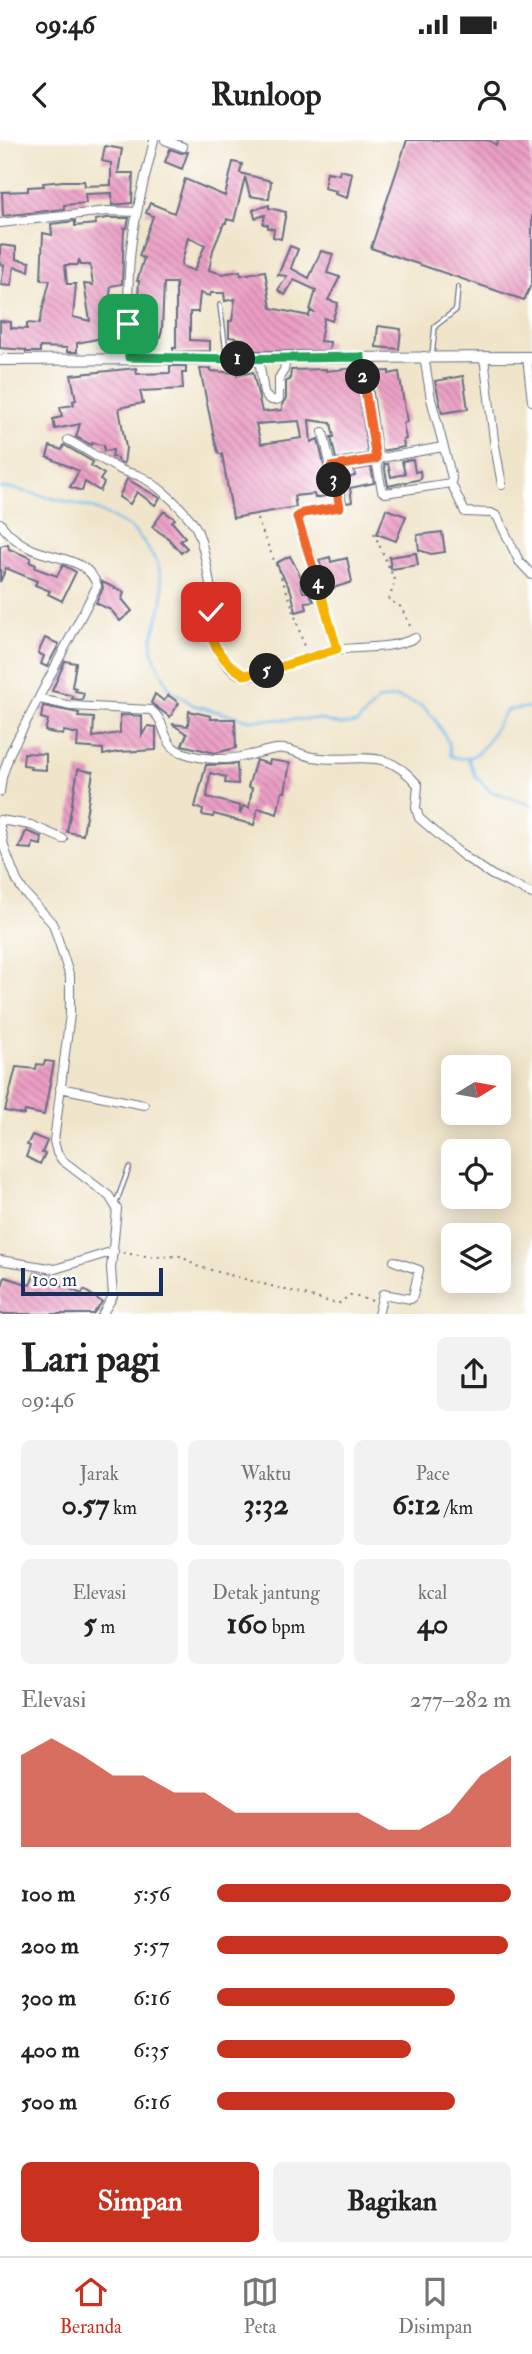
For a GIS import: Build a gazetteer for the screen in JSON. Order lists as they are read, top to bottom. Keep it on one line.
{"scale_bar":"100 m","north":"right","page":{"status":"09:46","header":"Runloop","pins":["1","2","3","4","5"],"scale":"100 m","heading":["Lari pagi","09:46"],"stats":[["Jarak","0.57 km"],["Waktu","3:32"],["Pace","6:12 /km"],["Elevasi","5 m"],["Detak jantung","160 bpm"],["kcal","40"]],"chart":["Elevasi","277–282 m"],"list":[{"name":"100 m","note":"5:56"},{"name":"200 m","note":"5:57"},{"name":"300 m","note":"6:16"},{"name":"400 m","note":"6:35"},{"name":"500 m","note":"6:16"}],"buttons":["Simpan","Bagikan"],"tabs":["Beranda","Peta","Disimpan"]}}
